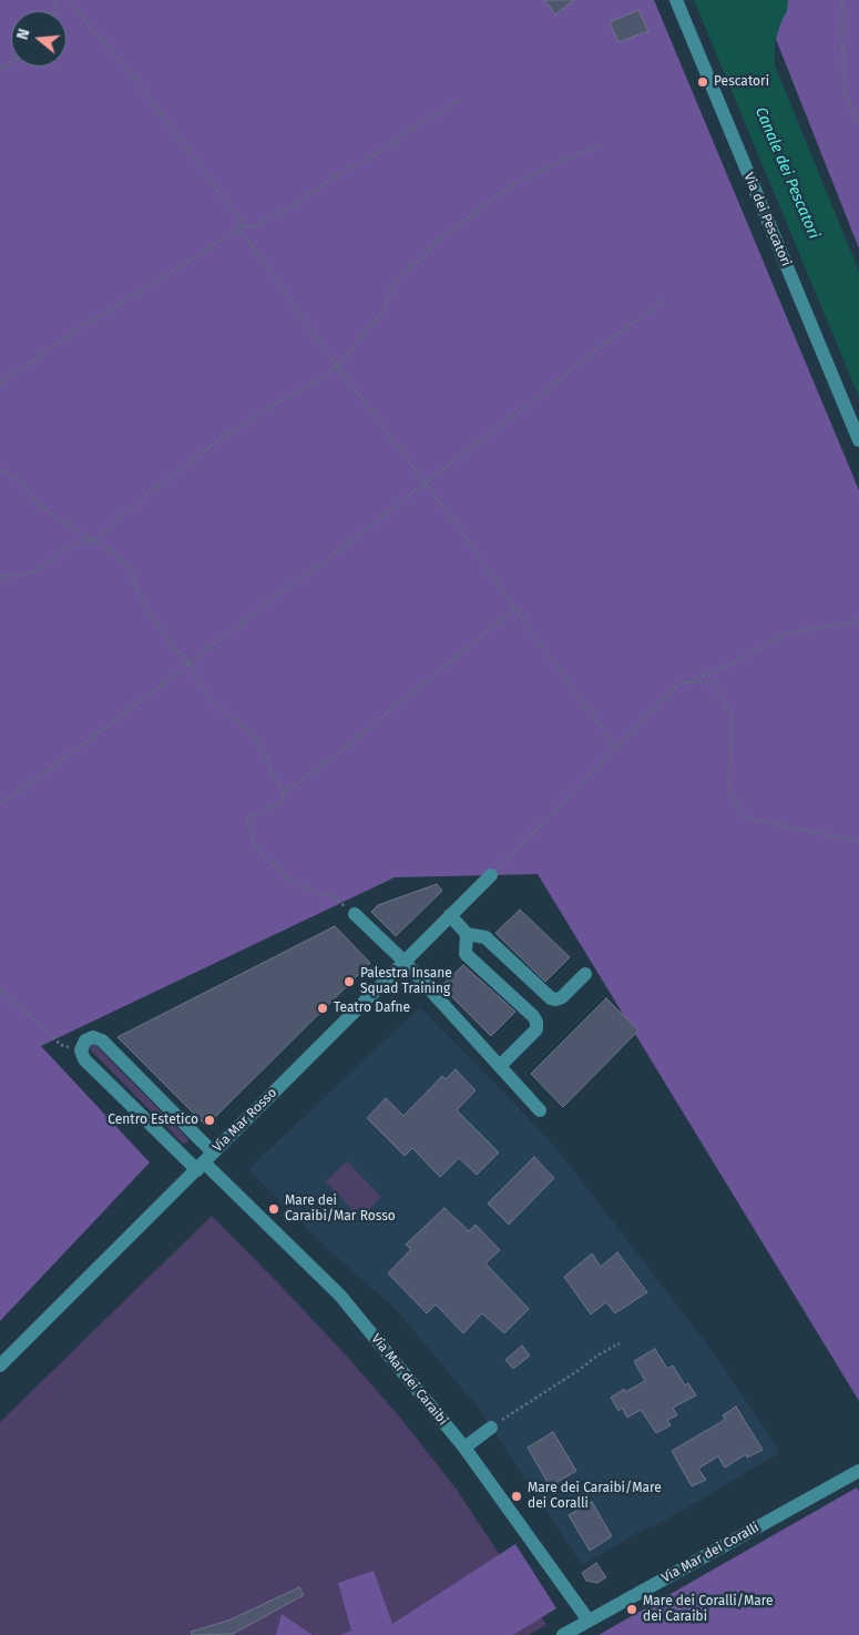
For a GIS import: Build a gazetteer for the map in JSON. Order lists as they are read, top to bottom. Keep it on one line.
{"streets":{"street":["Via dei Pescatori","Via Mar Rosso","Via Mar dei Caraibi","Via Mar dei Coralli"]},"crossings":[["Via Mar Rosso","Via Mar dei Caraibi"],["Via Mar dei Caraibi","Via Mar dei Coralli"]],"water":["Canale dei Pescatori"],"places":["Pescatori","Palestra Insane Squad Training","Teatro Dafne","Centro Estetico","Mare dei Caraibi/Mar Rosso","Mare dei Caraibi/Mare dei Coralli","Mare dei Coralli/Mare dei Caraibi"],"north":"left"}
